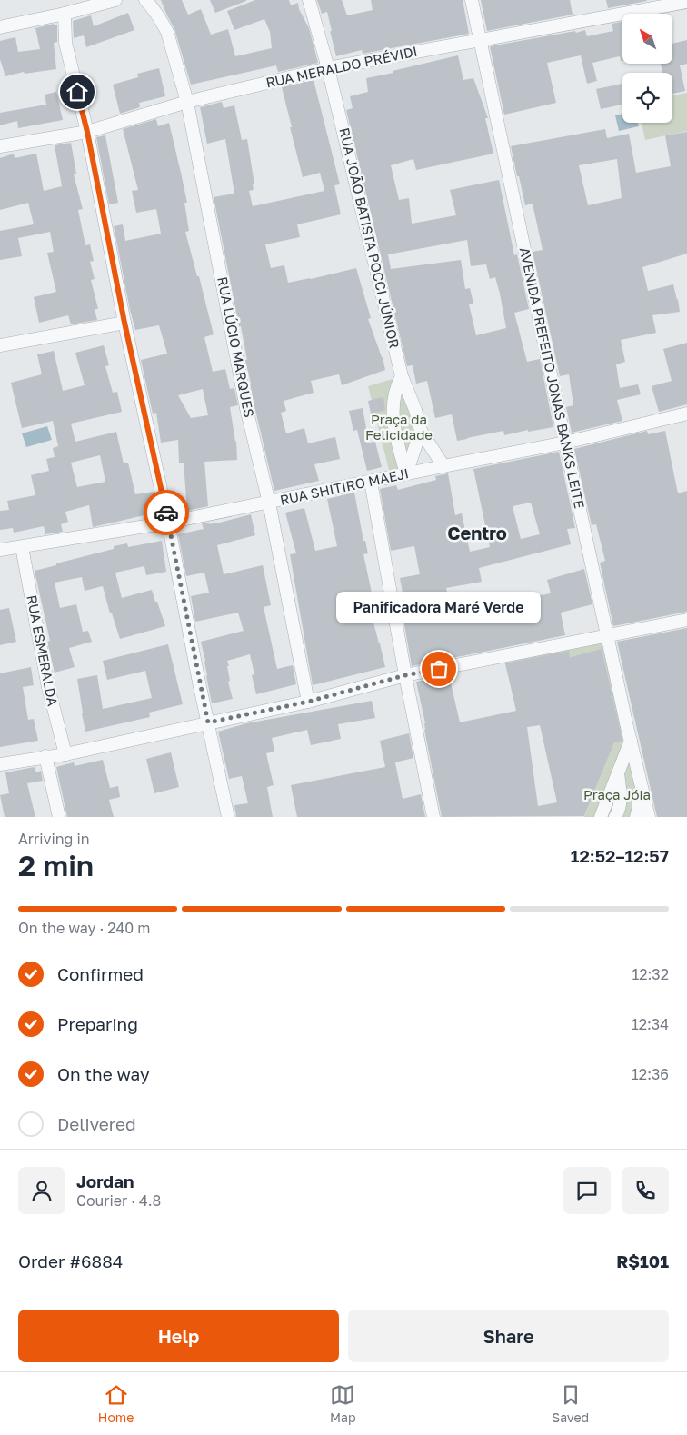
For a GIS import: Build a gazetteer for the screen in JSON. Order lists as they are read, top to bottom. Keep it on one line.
{"streets":{"street":["RUA MERALDO PRÉVIDI","RUA JOÃO BATISTA POCCI JÚNIOR","RUA LÚCIO MARQUES","AVENIDA PREFEITO JONAS BANKS LEITE","RUA SHITIRO MAEJI","RUA ESMERALDA"]},"crossings":[["RUA MERALDO PRÉVIDI","RUA JOÃO BATISTA POCCI JÚNIOR"],["RUA MERALDO PRÉVIDI","RUA LÚCIO MARQUES"],["RUA MERALDO PRÉVIDI","AVENIDA PREFEITO JONAS BANKS LEITE"],["RUA JOÃO BATISTA POCCI JÚNIOR","RUA SHITIRO MAEJI"],["RUA LÚCIO MARQUES","RUA SHITIRO MAEJI"],["AVENIDA PREFEITO JONAS BANKS LEITE","RUA SHITIRO MAEJI"],["RUA SHITIRO MAEJI","RUA ESMERALDA"]],"districts":["Centro"],"parks":["Praça da Felicidade","Praça Jóia"],"places":["Panificadora Maré Verde"],"north":"top left","page":{"bubble":"Panificadora Maré Verde","heading":["2 min","Arriving in","12:52–12:57"],"panel":["Jordan","Courier · 4.8","Order #6884","R$101"],"bar":"On the way · 240 m","list":[["Confirmed","12:32"],["Preparing","12:34"],["On the way","12:36"],"Delivered"],"buttons":["Help","Share"],"tabs":["Home","Map","Saved"]}}
